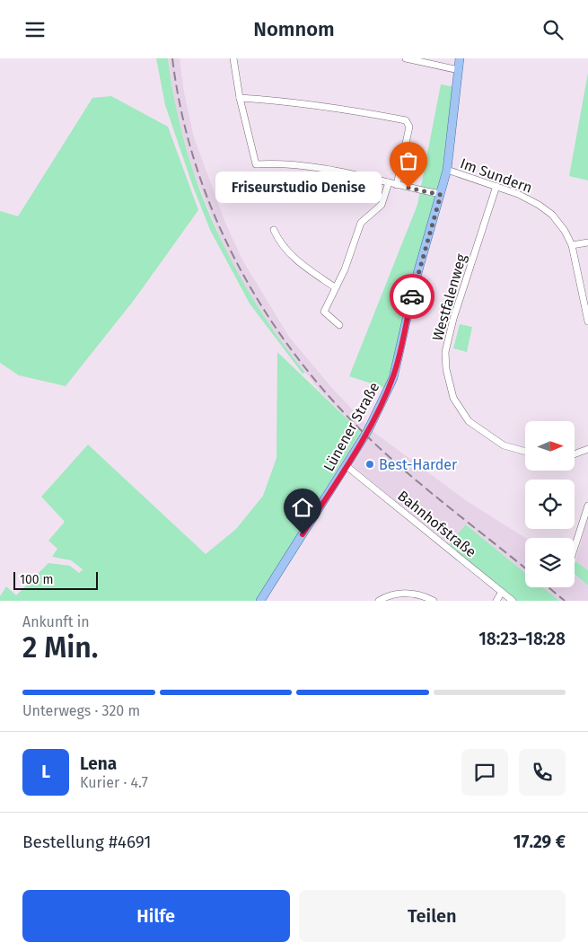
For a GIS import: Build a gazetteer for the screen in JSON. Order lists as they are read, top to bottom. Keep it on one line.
{"streets":{"main road":["Lünener Straße"],"street":["Im Sundern","Westfalenweg","Bahnhofstraße"]},"crossings":[["Im Sundern","Westfalenweg"],["Im Sundern","Lünener Straße"],["Lünener Straße","Bahnhofstraße"]],"places":["Friseurstudio Denise","Best-Harder"],"scale_bar":"100 m","north":"right","page":{"header":"Nomnom","bubble":"Friseurstudio Denise","scale":"100 m","heading":["2 Min.","Ankunft in","18:23–18:28"],"panel":["Lena","Kurier · 4.7","Bestellung #4691","17.29 €"],"bar":"Unterwegs · 320 m","round":"L","buttons":["Hilfe","Teilen"]}}
